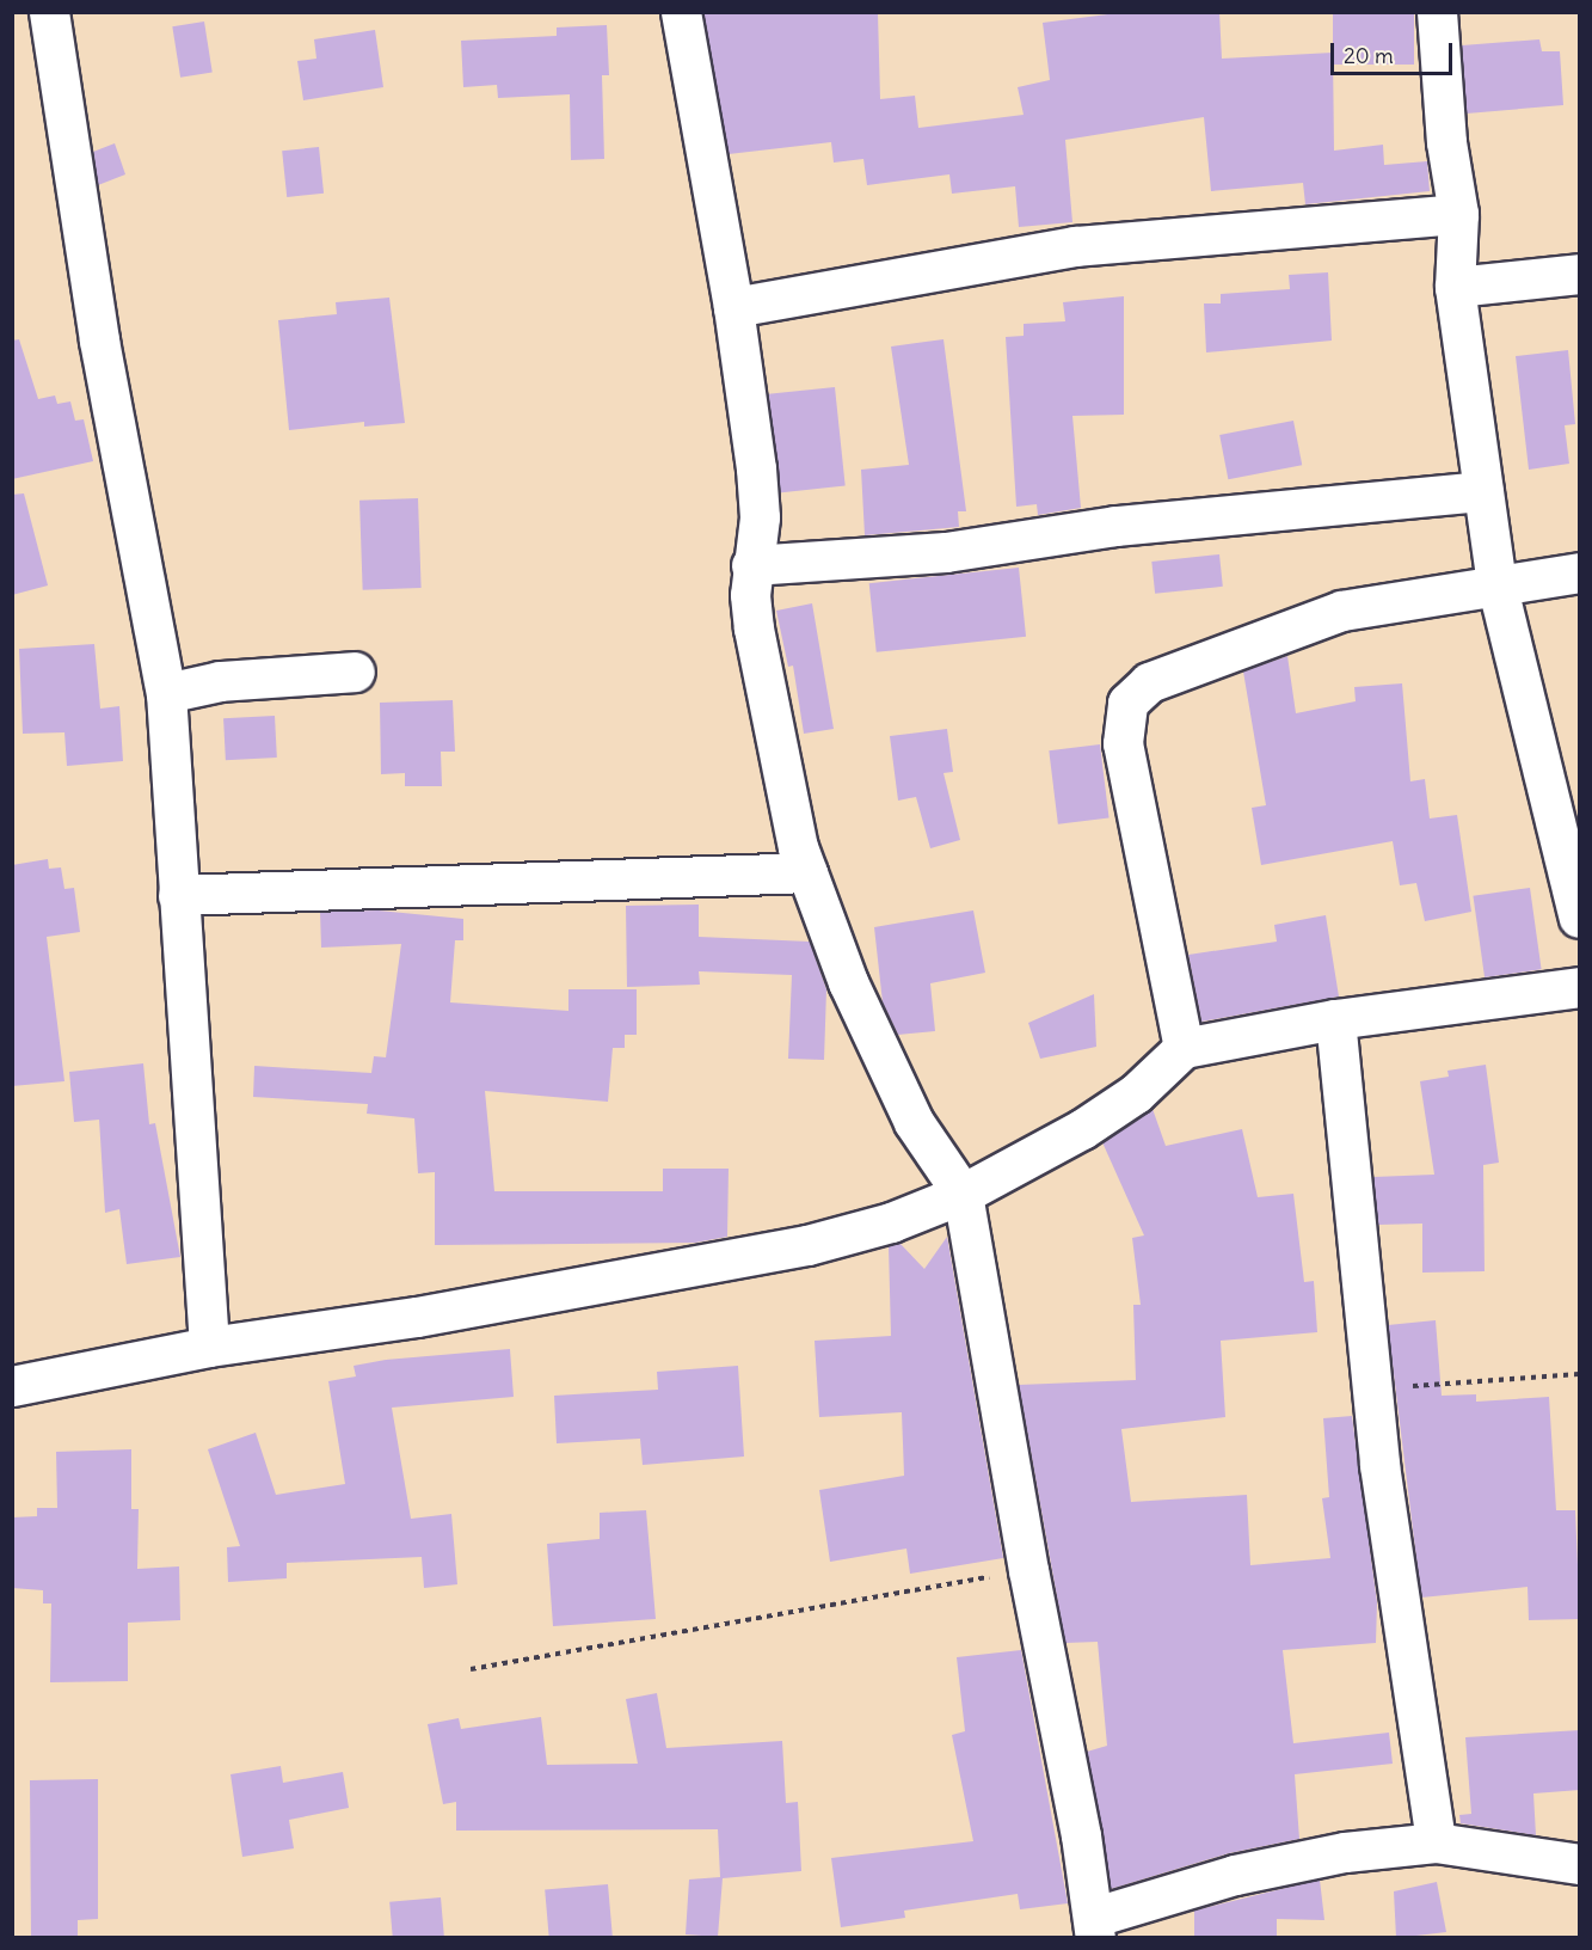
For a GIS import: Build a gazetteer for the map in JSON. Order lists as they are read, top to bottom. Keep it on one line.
{"scale_bar":"20 m"}
